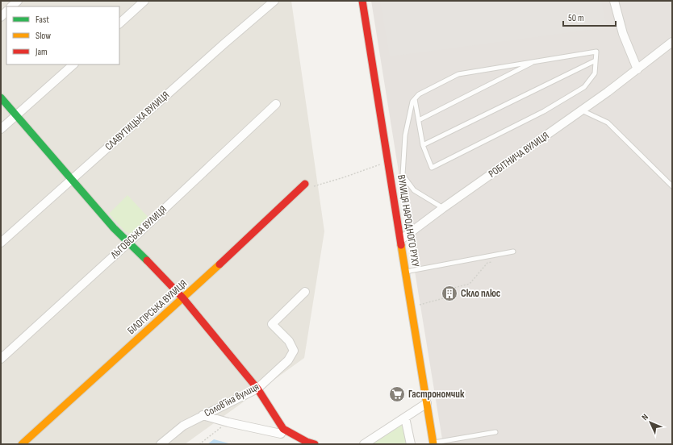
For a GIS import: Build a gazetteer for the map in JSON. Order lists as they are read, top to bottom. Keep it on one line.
{"streets":{"street":["СЛАВУТИЦЬКА ВУЛИЦЯ","РОБІТНИЧА ВУЛИЦЯ","ВУЛИЦЯ НАРОДНОГО РУХУ","ЛЬГОВСЬКА ВУЛИЦЯ","БІЛОГІРСЬКА ВУЛИЦЯ","Соловʼїна вулиця"]},"crossings":[["РОБІТНИЧА ВУЛИЦЯ","ВУЛИЦЯ НАРОДНОГО РУХУ"]],"places":{"building":["Скло плюс"],"supermarket":["Гастрономчик"]},"legend":["Fast","Slow","Jam"],"scale_bar":"50 m","north":"top left"}
